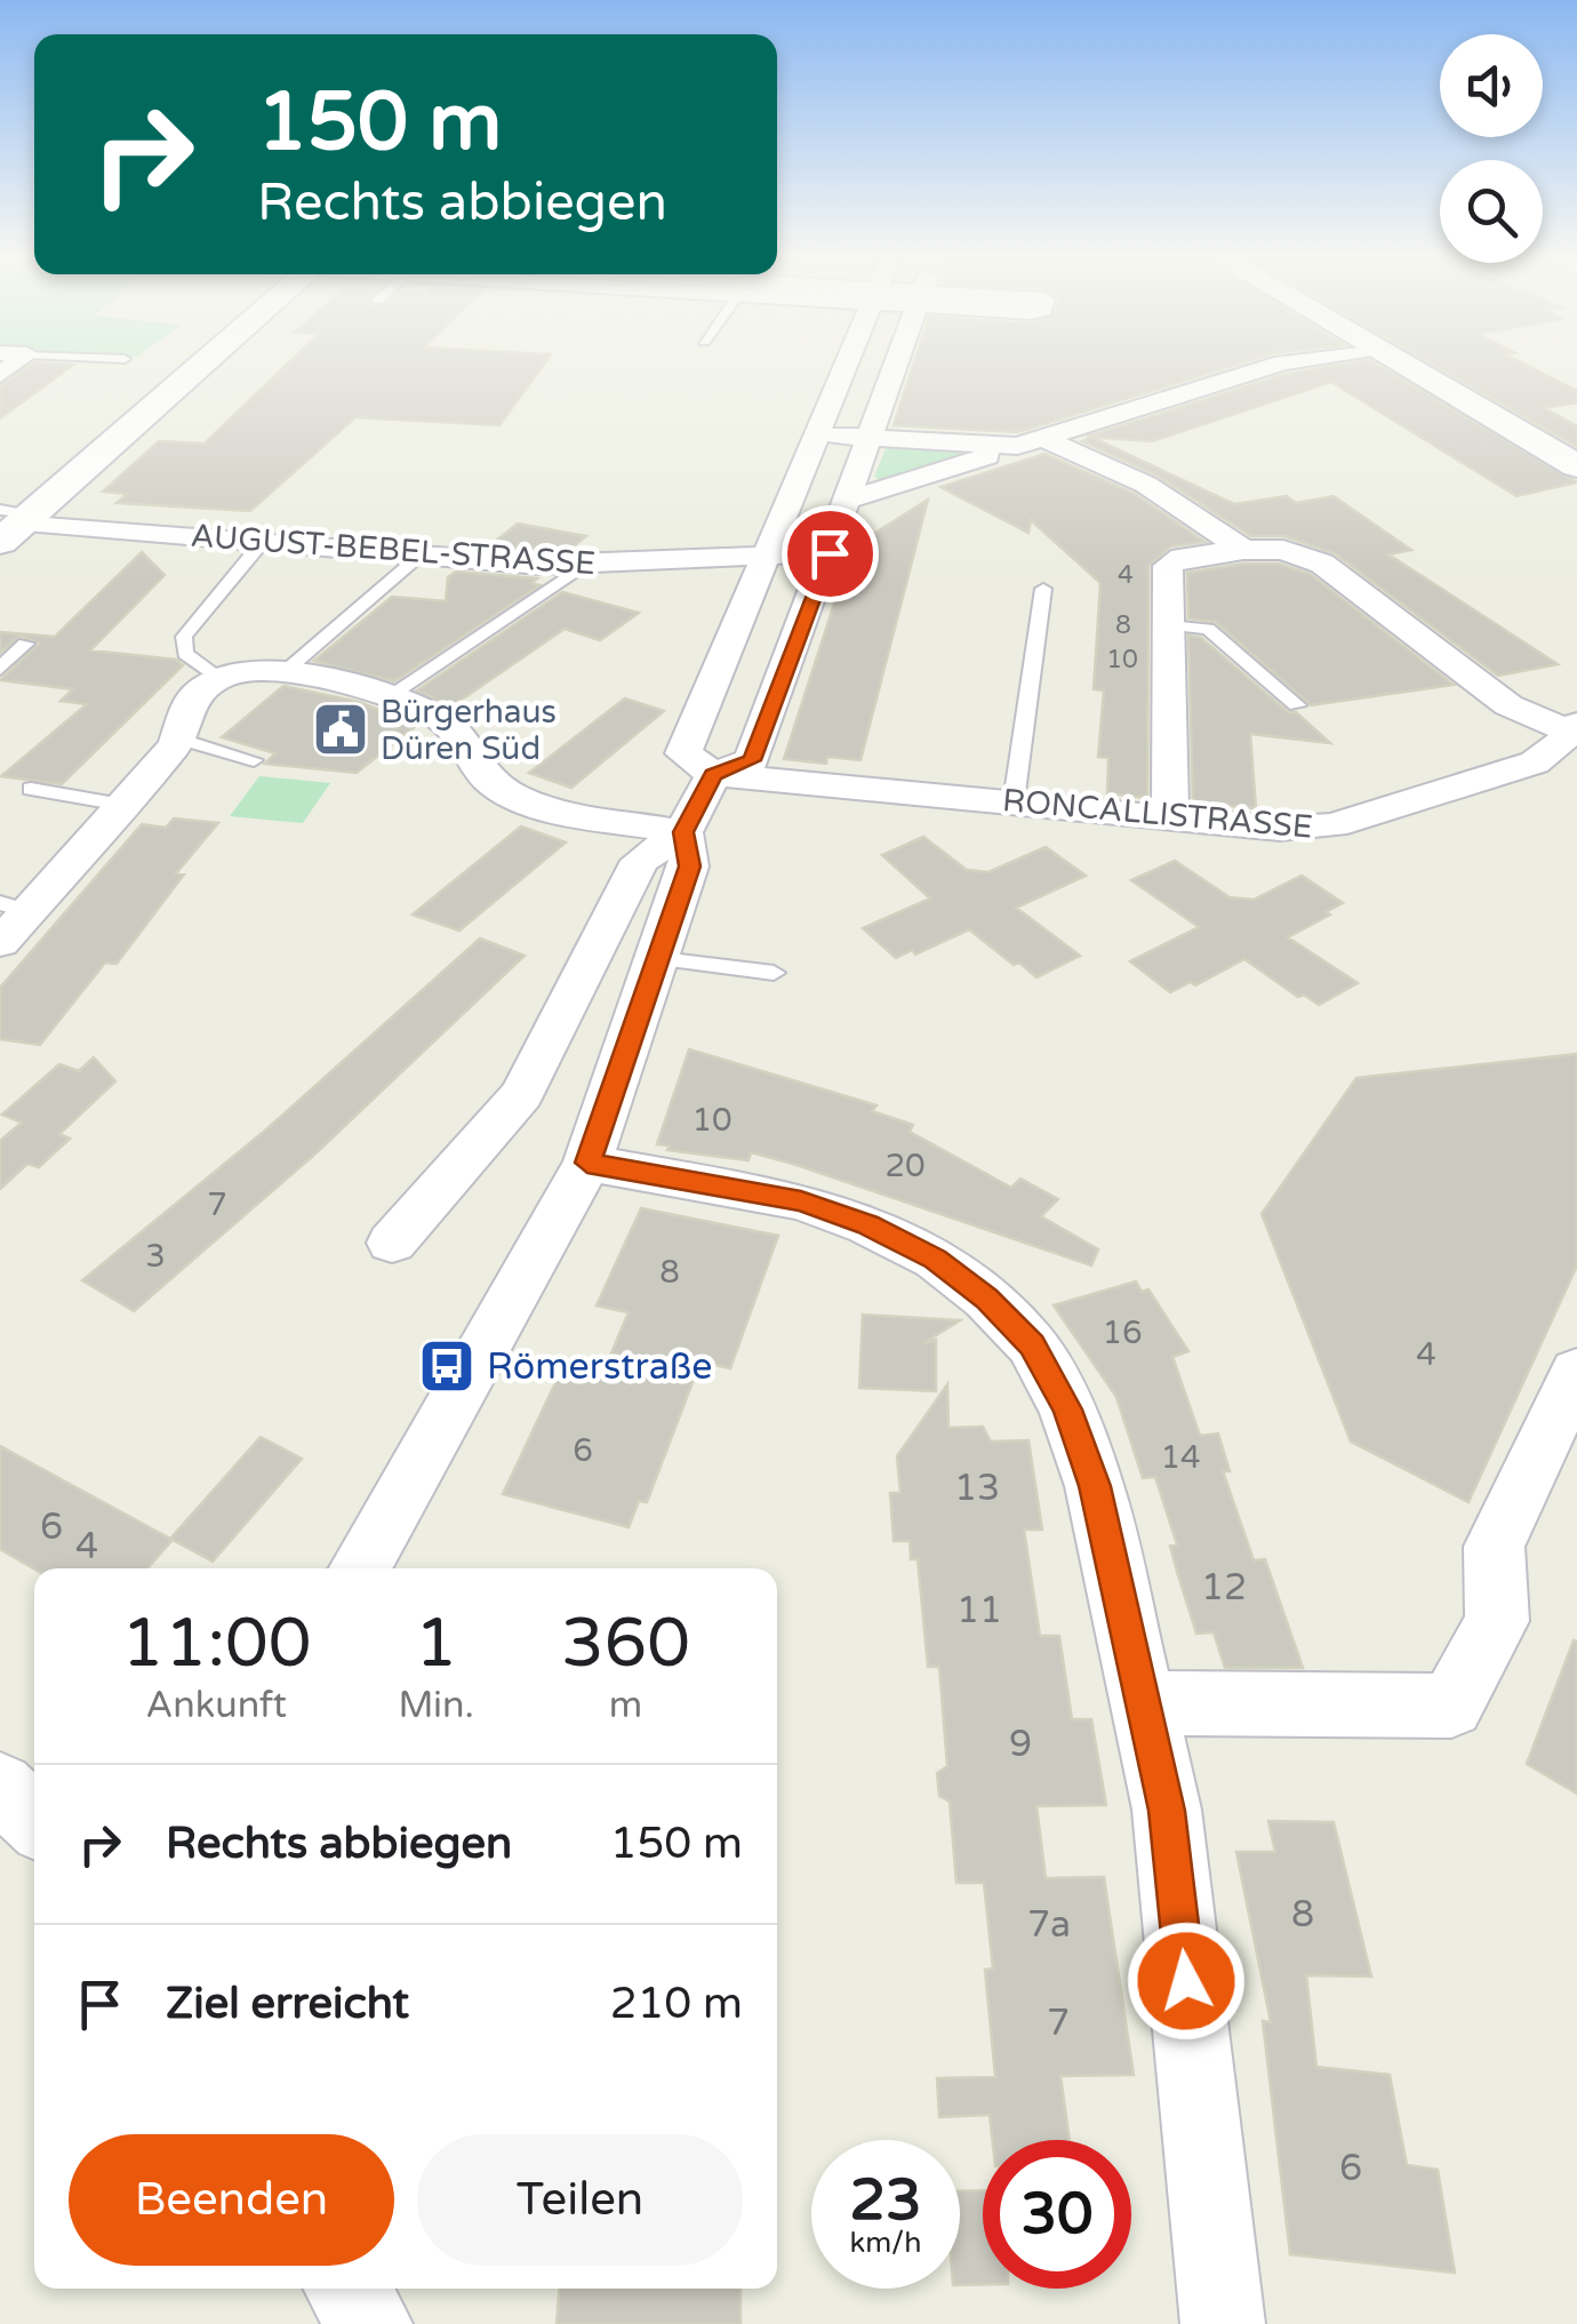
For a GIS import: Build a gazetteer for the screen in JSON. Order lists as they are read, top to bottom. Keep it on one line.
{"streets":{"street":["AUGUST-BEBEL-STRASSE","RONCALLISTRASSE"]},"places":{"public building":["Bürgerhaus Düren Süd"],"bus stop":["Römerstraße"]},"house_numbers":["4","8","10","10","20","7","3","8","16","4","6","14","13","6","4","12","11","9","8","7a","7","6"],"page":{"turn":["150 m","Rechts abbiegen"],"eta":["11:00","Ankunft","1","Min.","360","m"],"list":[{"name":"Rechts abbiegen","value":"150 m"},{"name":"Ziel erreicht","value":"210 m"}],"buttons":["Beenden","Teilen"],"speed":"23 km/h","limit":"30"}}
